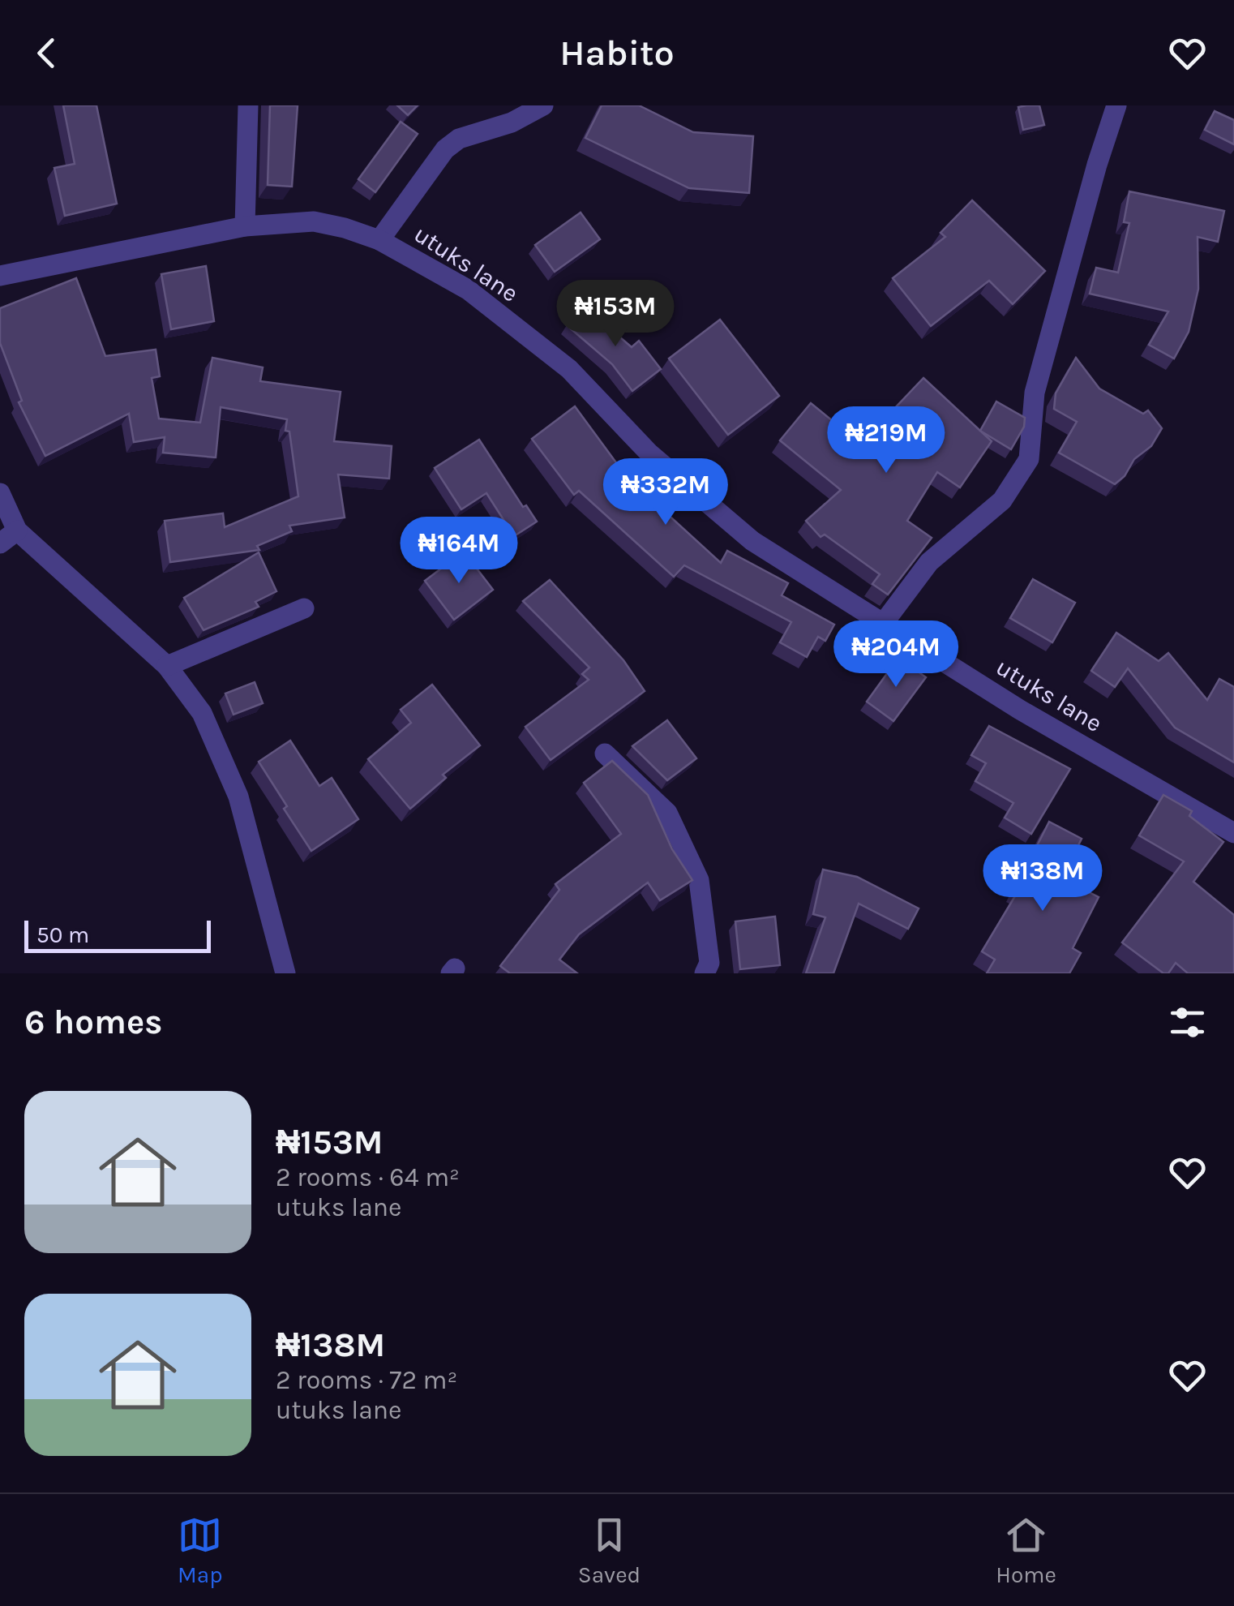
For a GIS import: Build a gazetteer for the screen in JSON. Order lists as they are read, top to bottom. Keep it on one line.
{"streets":{"street":["utuks lane"]},"scale_bar":"50 m","page":{"header":"Habito","price":["₦153M","₦219M","₦332M","₦164M","₦204M","₦138M"],"scale":"50 m","heading":"6 homes","list":[{"name":"₦153M","note":"2 rooms · 64 m² · utuks lane"},{"name":"₦138M","note":"2 rooms · 72 m² · utuks lane"}],"tabs":["Map","Saved","Home"]}}
